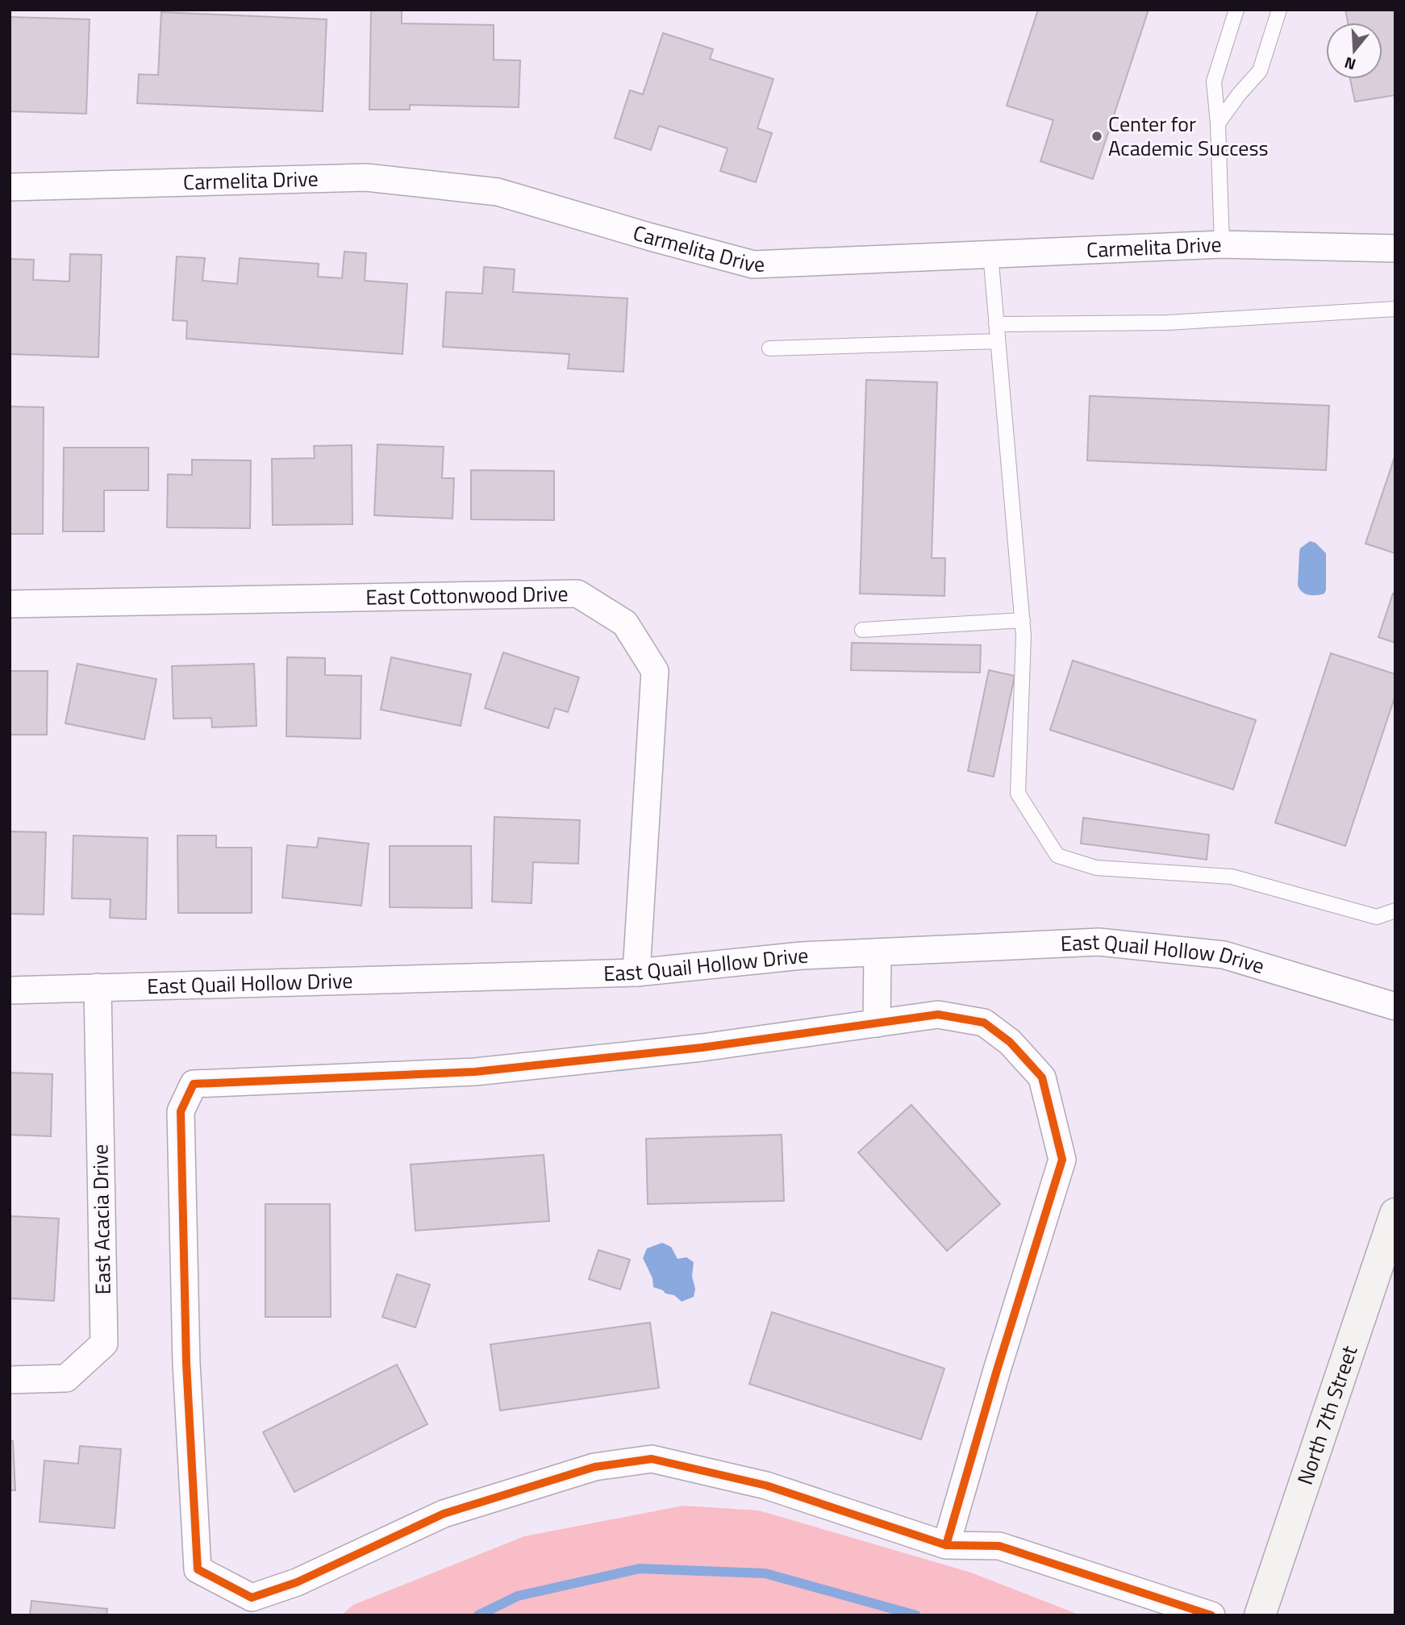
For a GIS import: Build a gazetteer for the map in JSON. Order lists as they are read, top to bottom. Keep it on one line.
{"streets":{"main road":["North 7th Street"],"street":["Carmelita Drive","East Cottonwood Drive","East Quail Hollow Drive","East Acacia Drive"]},"crossings":[["East Cottonwood Drive","East Quail Hollow Drive"],["East Quail Hollow Drive","East Acacia Drive"]],"places":["Center for Academic Success"],"north":"bottom"}
